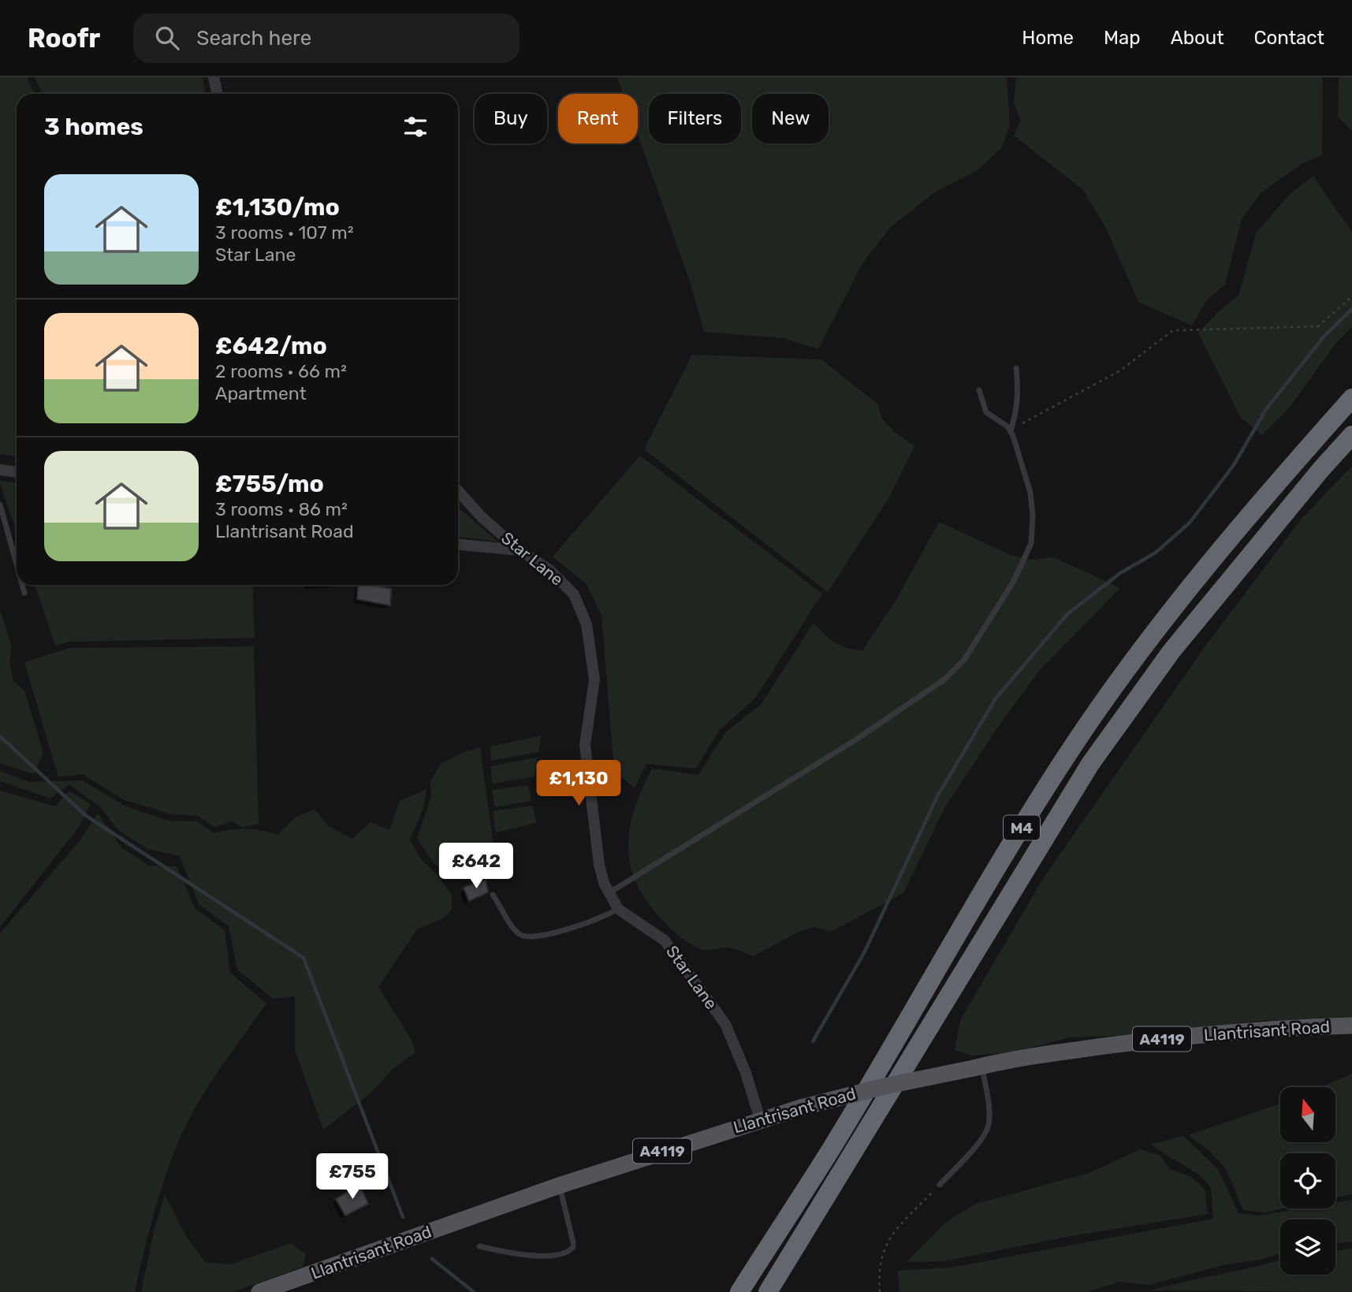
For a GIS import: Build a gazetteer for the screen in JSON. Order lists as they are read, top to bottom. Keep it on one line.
{"streets":{"highway":["M4"],"main road":["Llantrisant Road","A4119"],"street":["Star Lane"]},"crossings":[["Star Lane","Llantrisant Road"]],"north":"top","page":{"header":"Roofr","search":"Search here","nav":["Home","Map","About","Contact"],"chip":["Buy","Rent","Filters","New"],"heading":"3 homes","list":[{"name":"£1,130/mo","note":"3 rooms · 107 m² · Star Lane"},{"name":"£642/mo","note":"2 rooms · 66 m² · Apartment"},{"name":"£755/mo","note":"3 rooms · 86 m² · Llantrisant Road"}],"price":["£1,130","£642","£755"]}}
